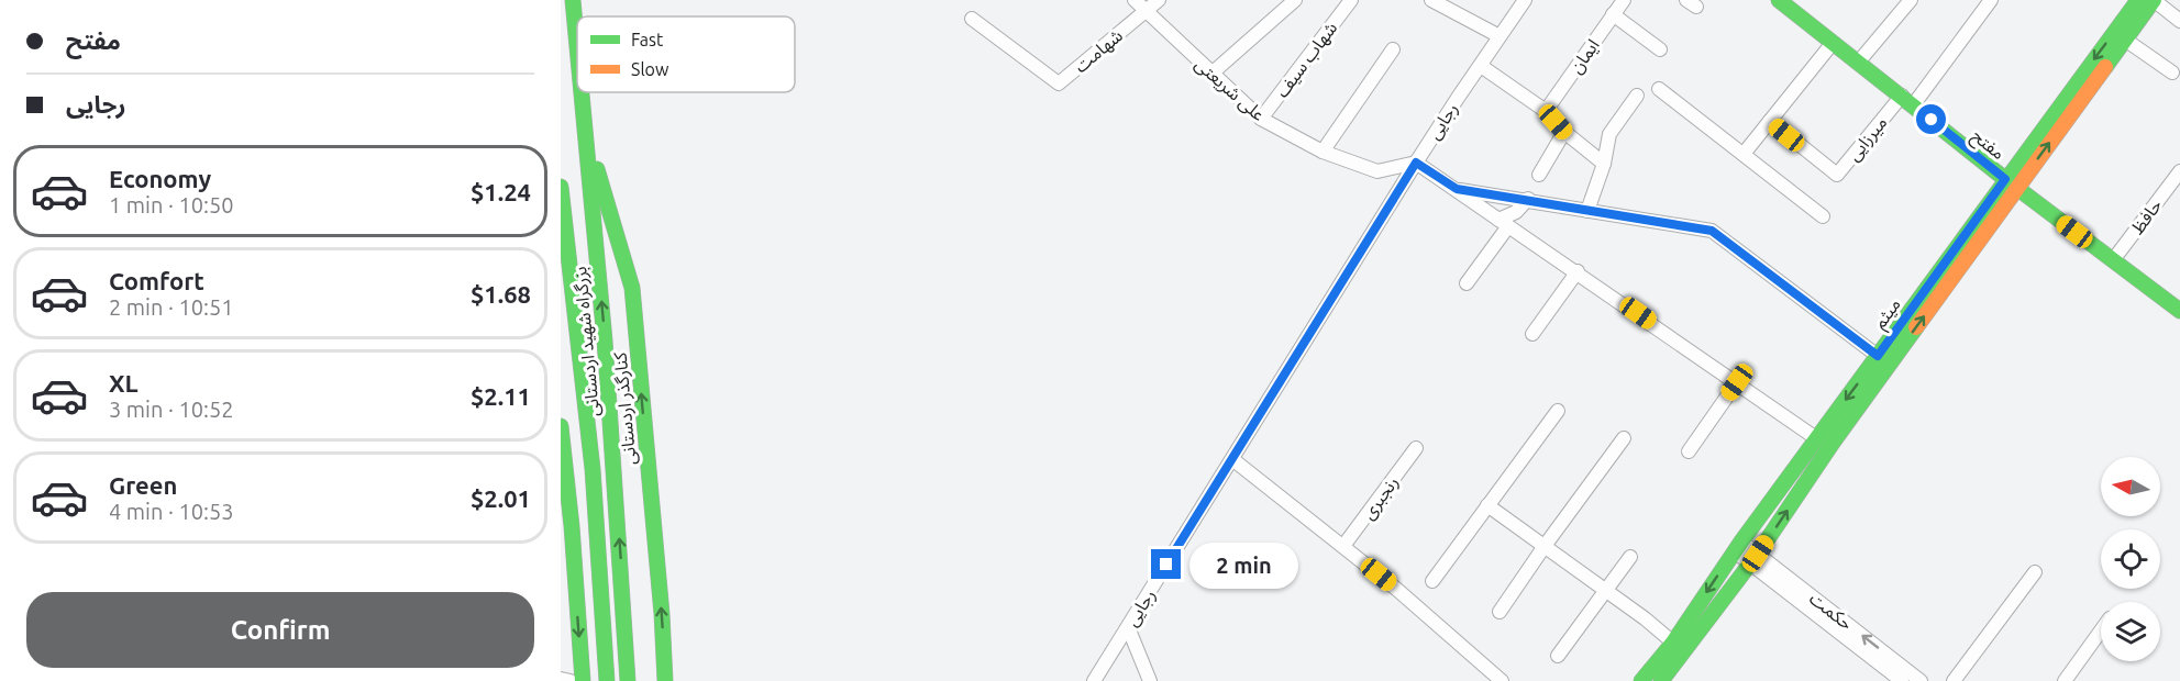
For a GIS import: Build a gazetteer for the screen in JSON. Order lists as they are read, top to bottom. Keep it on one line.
{"streets":{"main road":["مفتح","میثم","بزرگراه شهید اردستانی","کنارگذر اردستانی"],"street":["شهامت","ایمان","شهاب سیف","علی شریعتی","رجایی","میرزایی","حافظ","رنجبری","حکمت"]},"crossings":[["شهامت","علی شریعتی"],["شهاب سیف","علی شریعتی"],["علی شریعتی","رجایی"],["میرزایی","مفتح"],["مفتح","حافظ"],["مفتح","میثم"],["میثم","حکمت"],["بزرگراه شهید اردستانی","کنارگذر اردستانی"]],"legend":["Fast","Slow"],"north":"left","page":{"banner":["مفتح","رجایی"],"list":[{"name":"Economy","note":"1 min · 10:50","value":"$1.24"},{"name":"Comfort","note":"2 min · 10:51","value":"$1.68"},{"name":"XL","note":"3 min · 10:52","value":"$2.11"},{"name":"Green","note":"4 min · 10:53","value":"$2.01"}],"bubble":"2 min","buttons":"Confirm"}}
